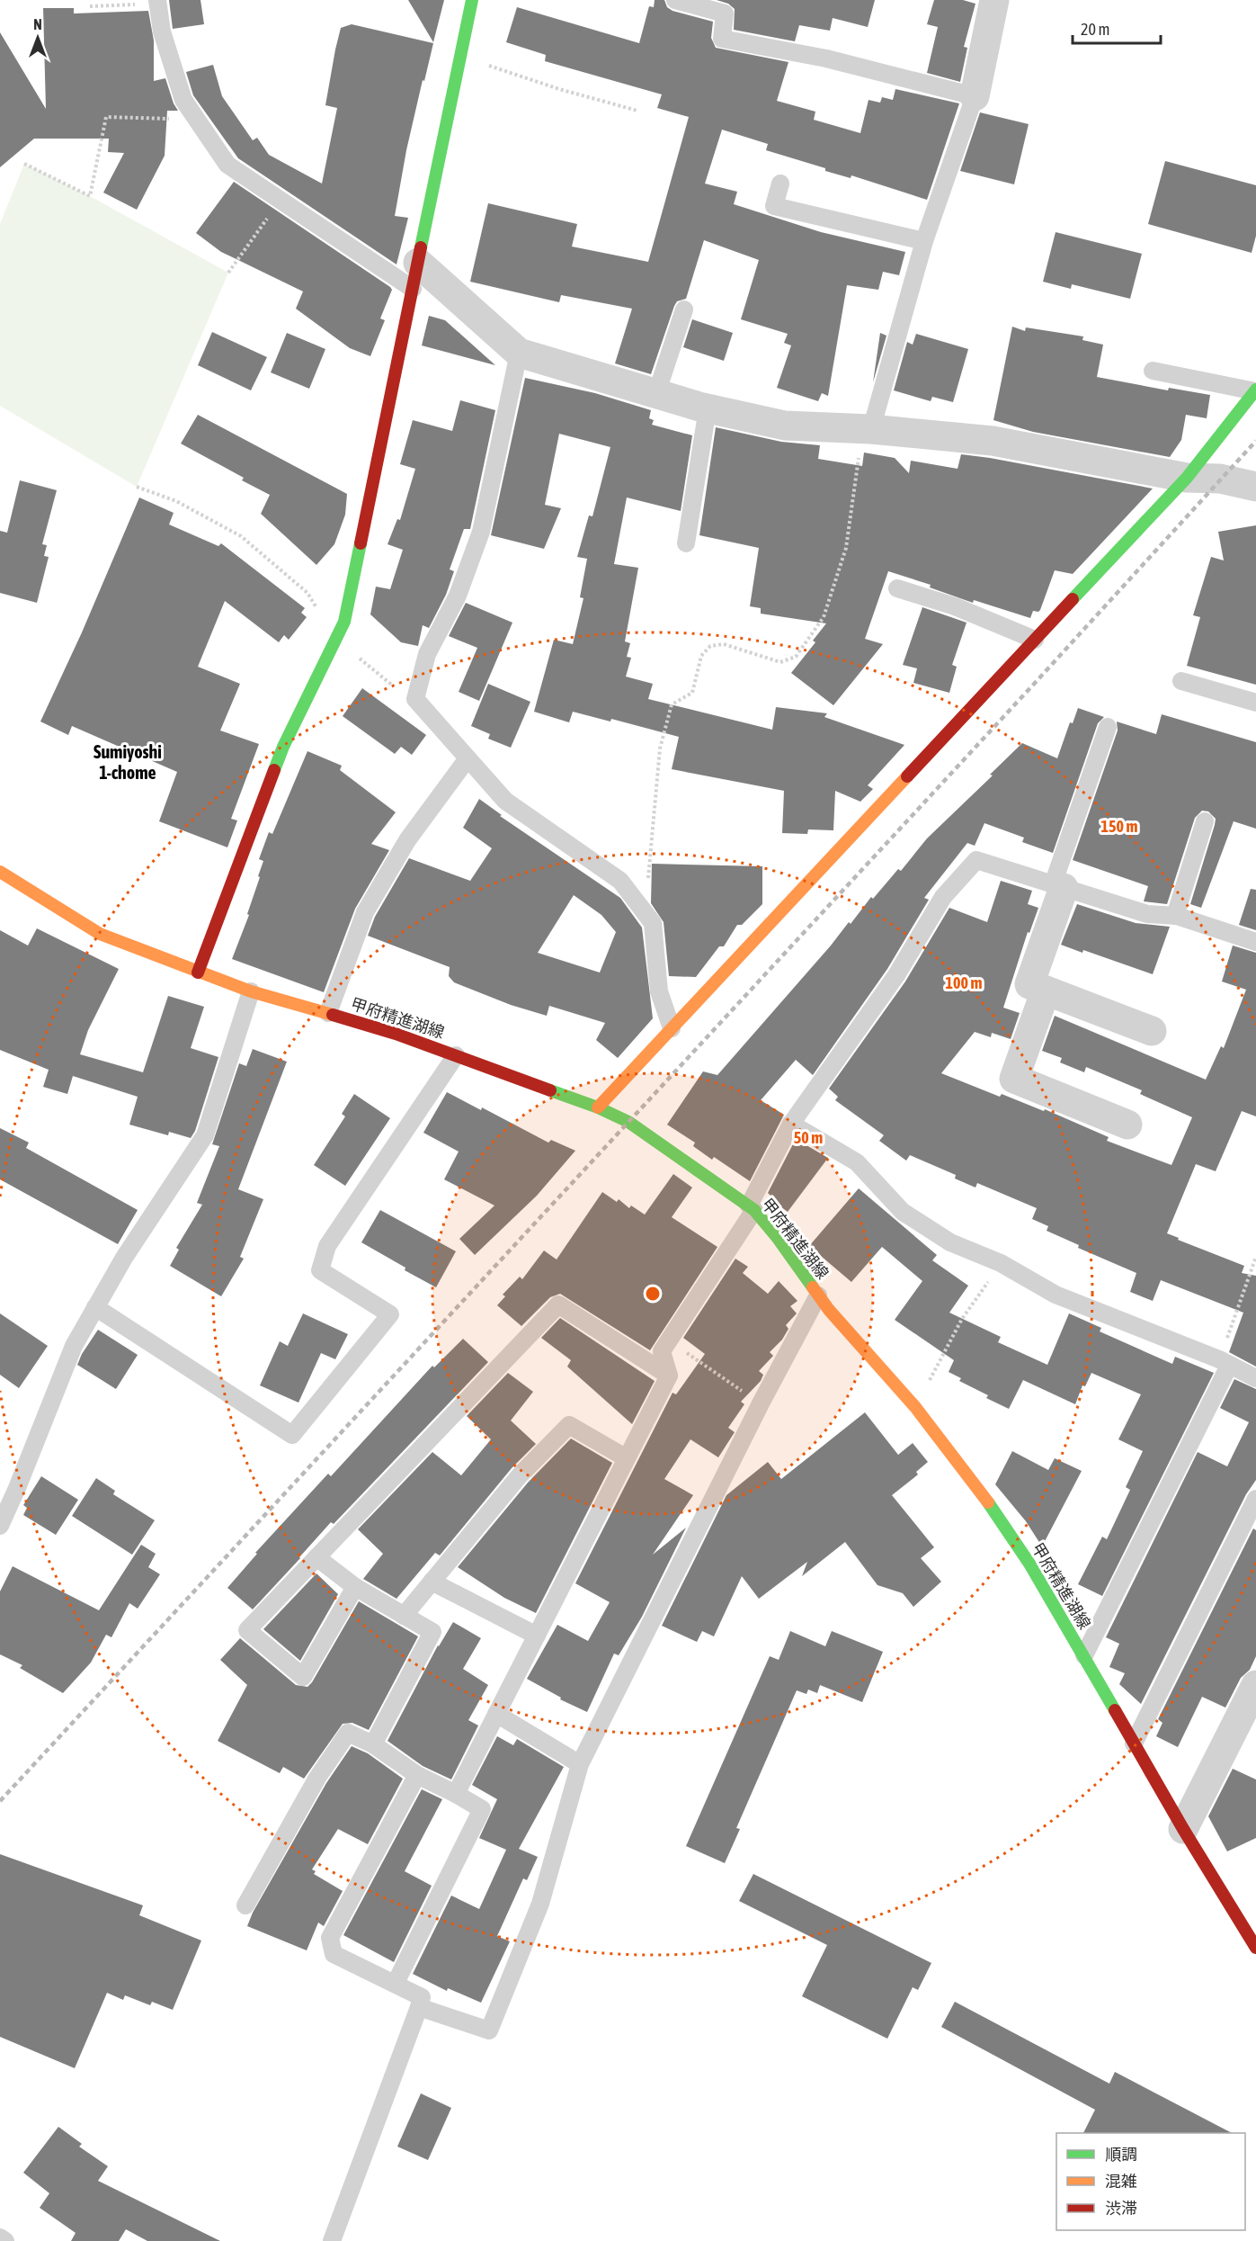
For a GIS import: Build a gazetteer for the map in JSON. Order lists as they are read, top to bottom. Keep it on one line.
{"streets":{"street":["甲府精進湖線"]},"districts":["Sumiyoshi 1-chome"],"legend":["順調","混雑","渋滞"],"scale_bar":"20 m","north":"top","rings":["150 m","100 m","50 m"]}
